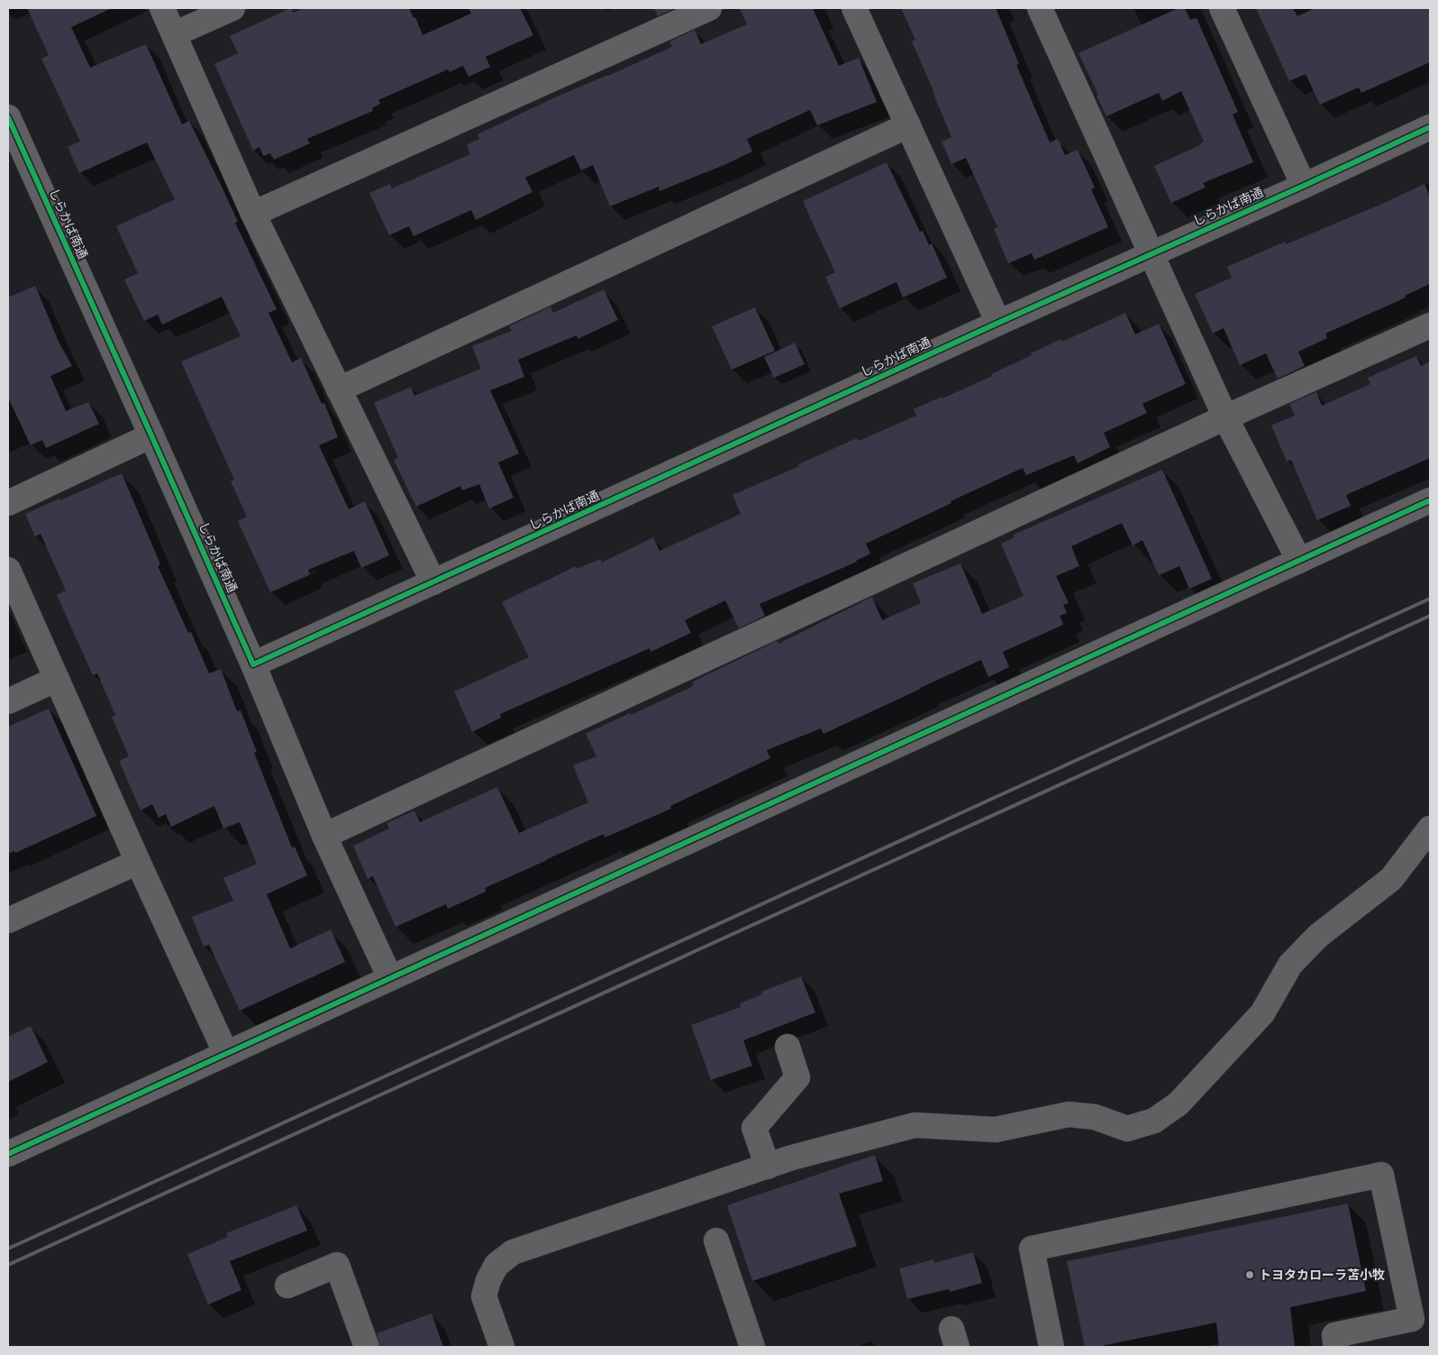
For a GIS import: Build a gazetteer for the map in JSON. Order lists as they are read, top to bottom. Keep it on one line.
{"streets":{"street":["しらかば南通"]},"places":["トヨタカローラ苫小牧"]}
